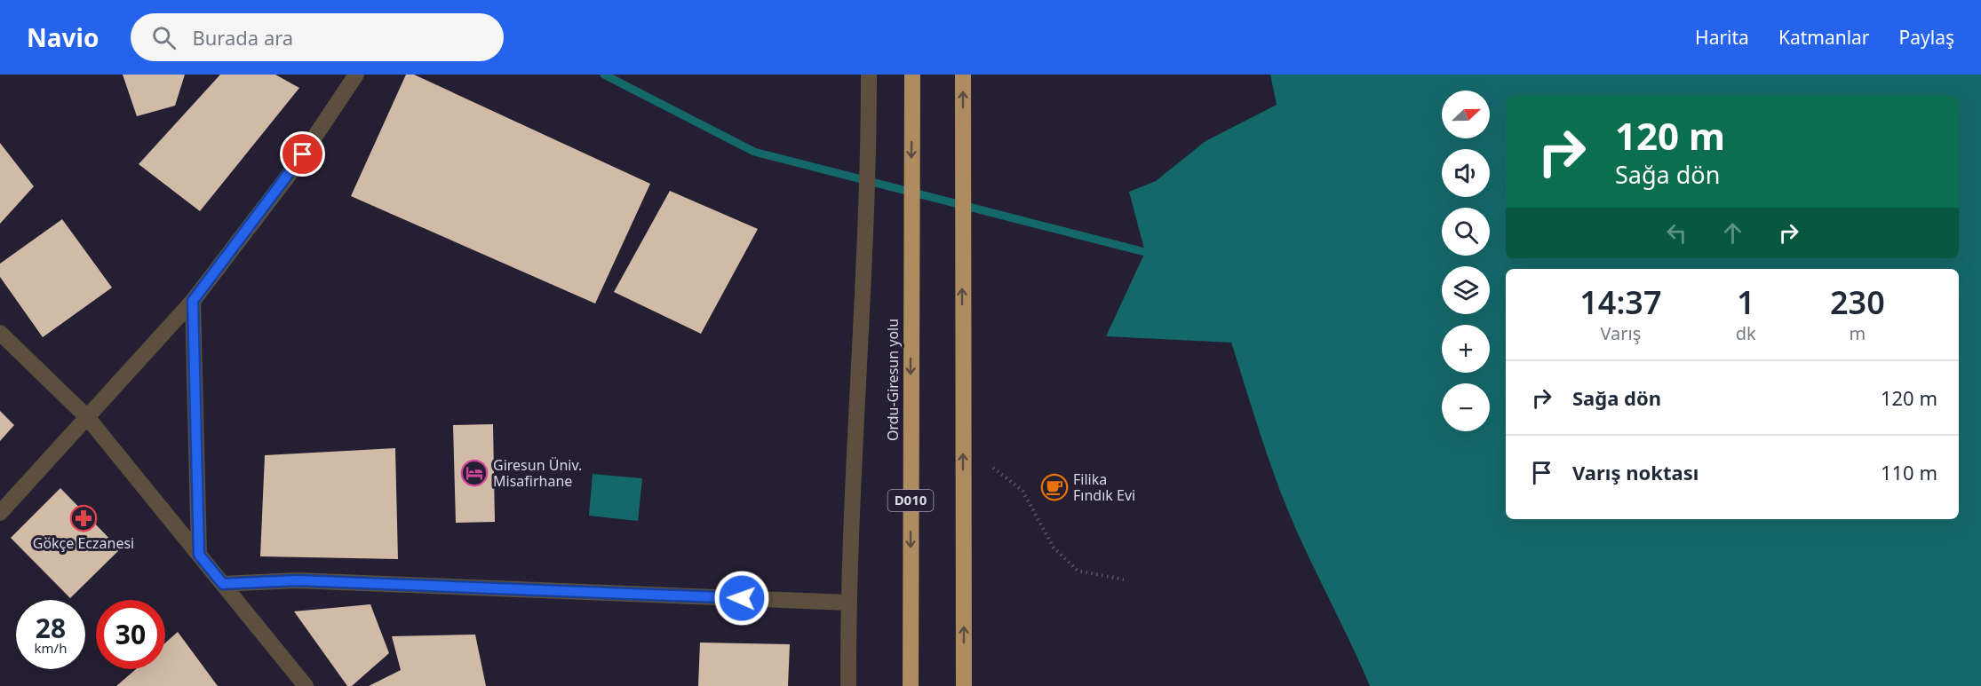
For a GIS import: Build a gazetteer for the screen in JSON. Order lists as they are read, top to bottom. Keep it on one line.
{"streets":{"highway":["Ordu-Giresun yolu","D010"]},"places":{"hotel":["Giresun Üniv. Misafirhane"],"cafe":["Filika Fındık Evi"],"pharmacy":["Gökçe Eczanesi"]},"north":"right","page":{"header":"Navio","search":"Burada ara","nav":["Harita","Katmanlar","Paylaş"],"map_buttons":["+","−"],"turn":["120 m","Sağa dön"],"eta":["14:37","Varış","1","dk","230","m"],"list":[{"name":"Sağa dön","value":"120 m"},{"name":"Varış noktası","value":"110 m"}],"speed":"28 km/h","limit":"30"}}
